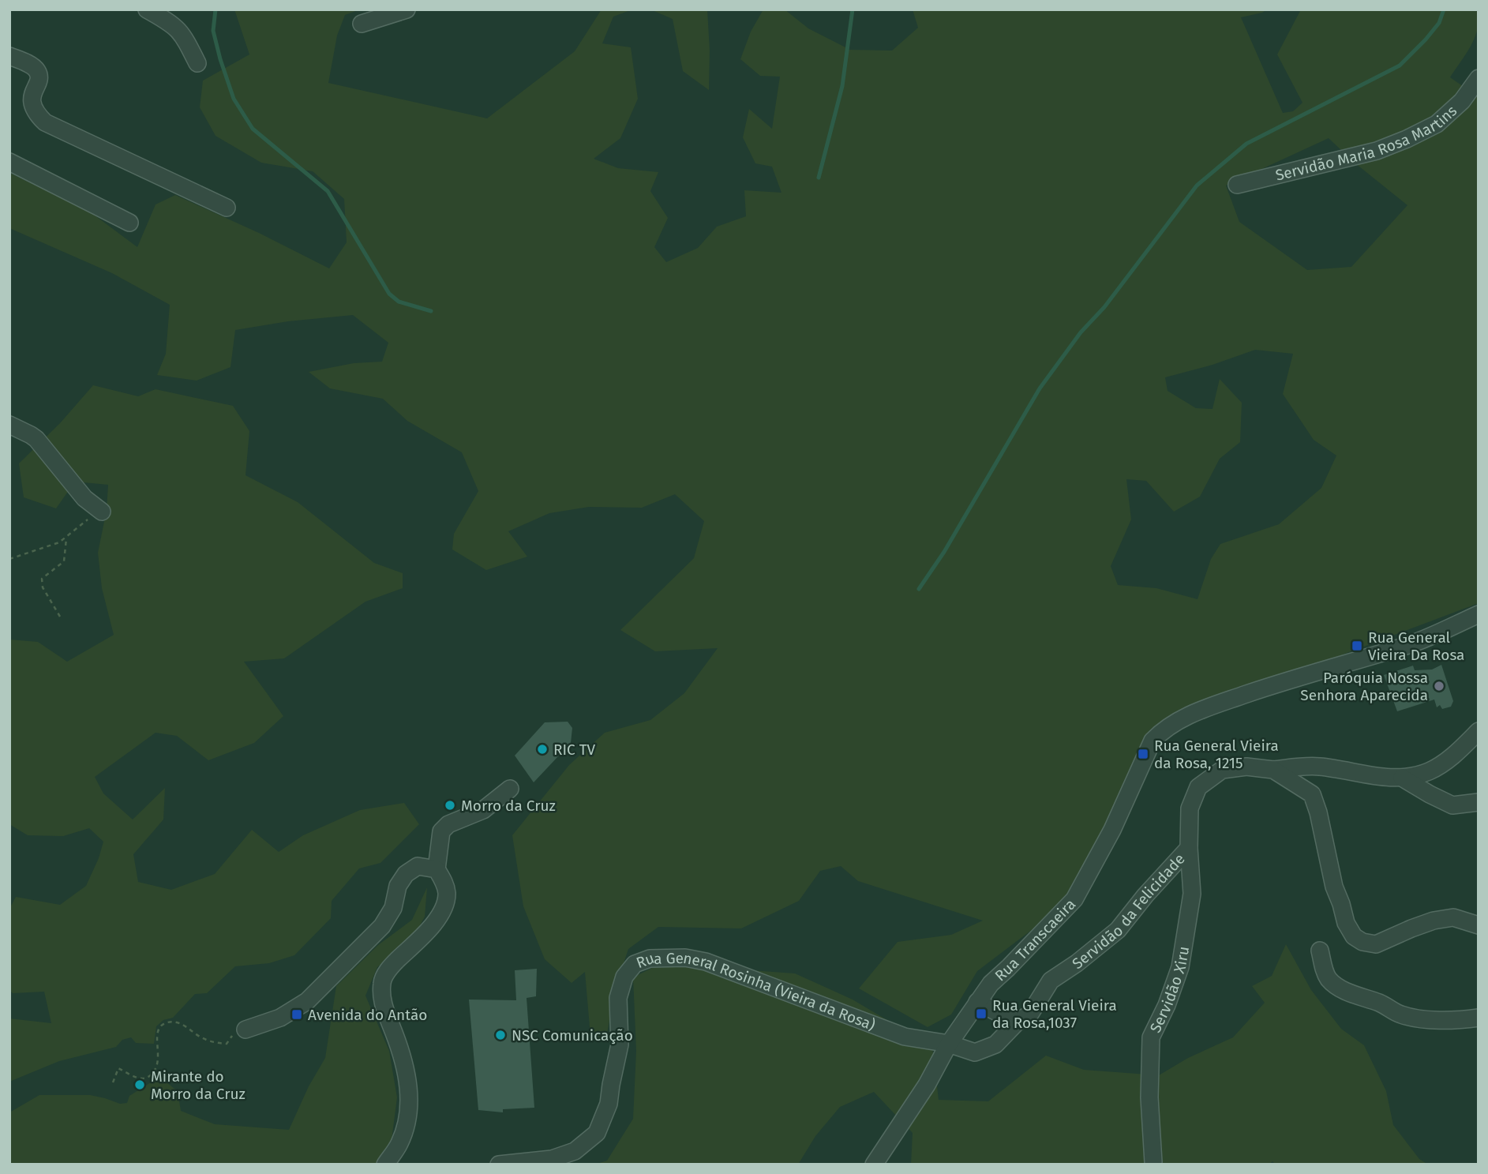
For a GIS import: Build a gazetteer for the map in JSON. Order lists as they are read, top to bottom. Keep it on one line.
{"streets":{"street":["Servidão Maria Rosa Martins","Servidão da Felicidade","Rua Transcaeira","Servidão Xiru","Rua General Rosinha (Vieira da Rosa)"]},"crossings":[["Servidão da Felicidade","Rua Transcaeira"],["Servidão da Felicidade","Servidão Xiru"],["Servidão da Felicidade","Rua General Rosinha (Vieira da Rosa)"],["Rua Transcaeira","Rua General Rosinha (Vieira da Rosa)"]],"places":{"transit":["Rua General Vieira Da Rosa","Rua General Vieira da Rosa, 1215","Rua General Vieira da Rosa,1037","Avenida do Antão"],"other":["Paróquia Nossa Senhora Aparecida","RIC TV","Morro da Cruz","NSC Comunicação","Mirante do Morro da Cruz"]}}
